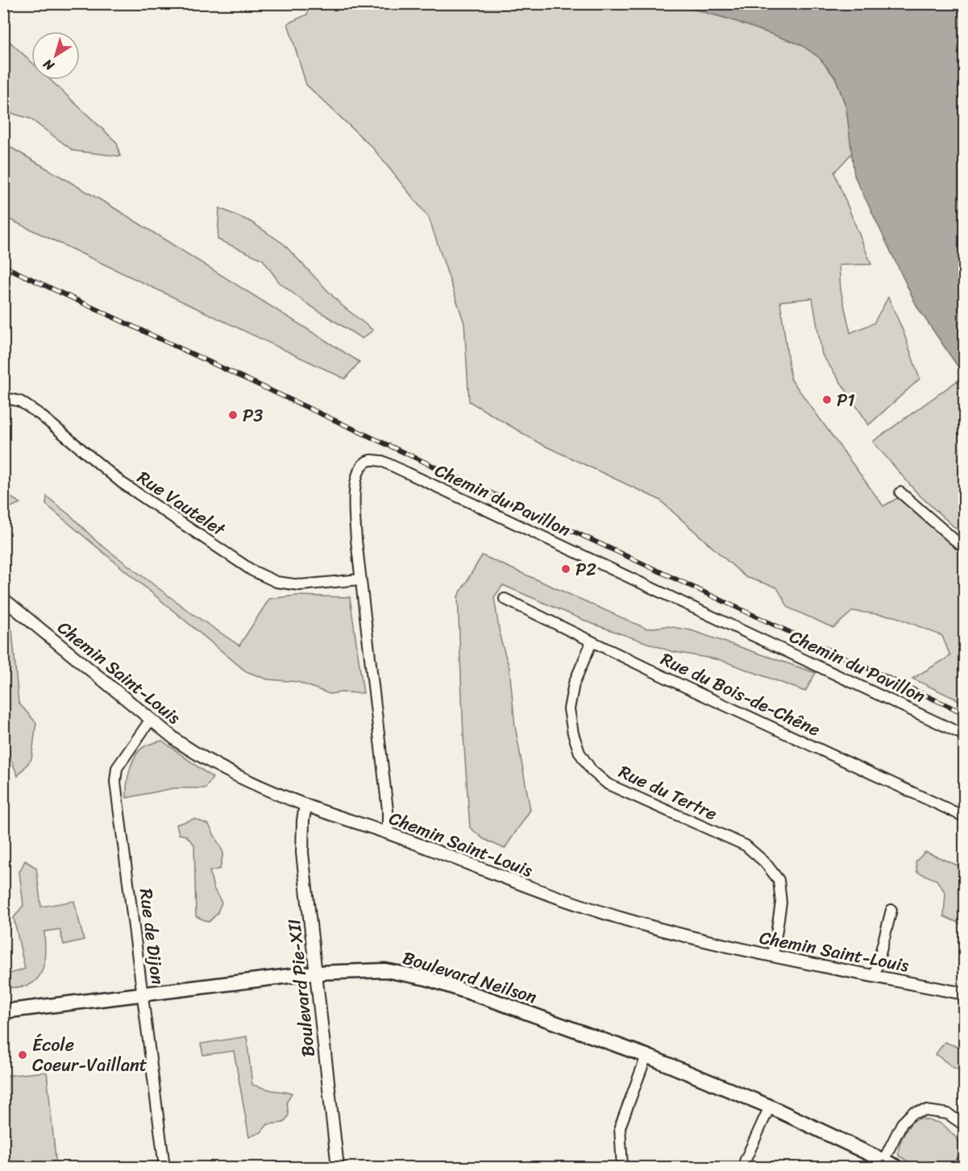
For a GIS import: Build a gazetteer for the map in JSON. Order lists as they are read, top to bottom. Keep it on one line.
{"streets":{"main road":["Boulevard Neilson"],"street":["Chemin du Pavillon","Rue Vautelet","Chemin Saint-Louis","Rue du Bois-de-Chêne","Rue du Tertre","Rue de Dijon","Boulevard Pie-XII"]},"crossings":[["Chemin du Pavillon","Rue Vautelet"],["Chemin du Pavillon","Chemin Saint-Louis"],["Chemin Saint-Louis","Rue du Tertre"],["Chemin Saint-Louis","Rue de Dijon"],["Chemin Saint-Louis","Boulevard Pie-XII"],["Rue du Bois-de-Chêne","Rue du Tertre"],["Rue de Dijon","Boulevard Neilson"],["Boulevard Neilson","Boulevard Pie-XII"]],"places":["P1","P3","P2","École Coeur-Vaillant"],"north":"bottom left"}
